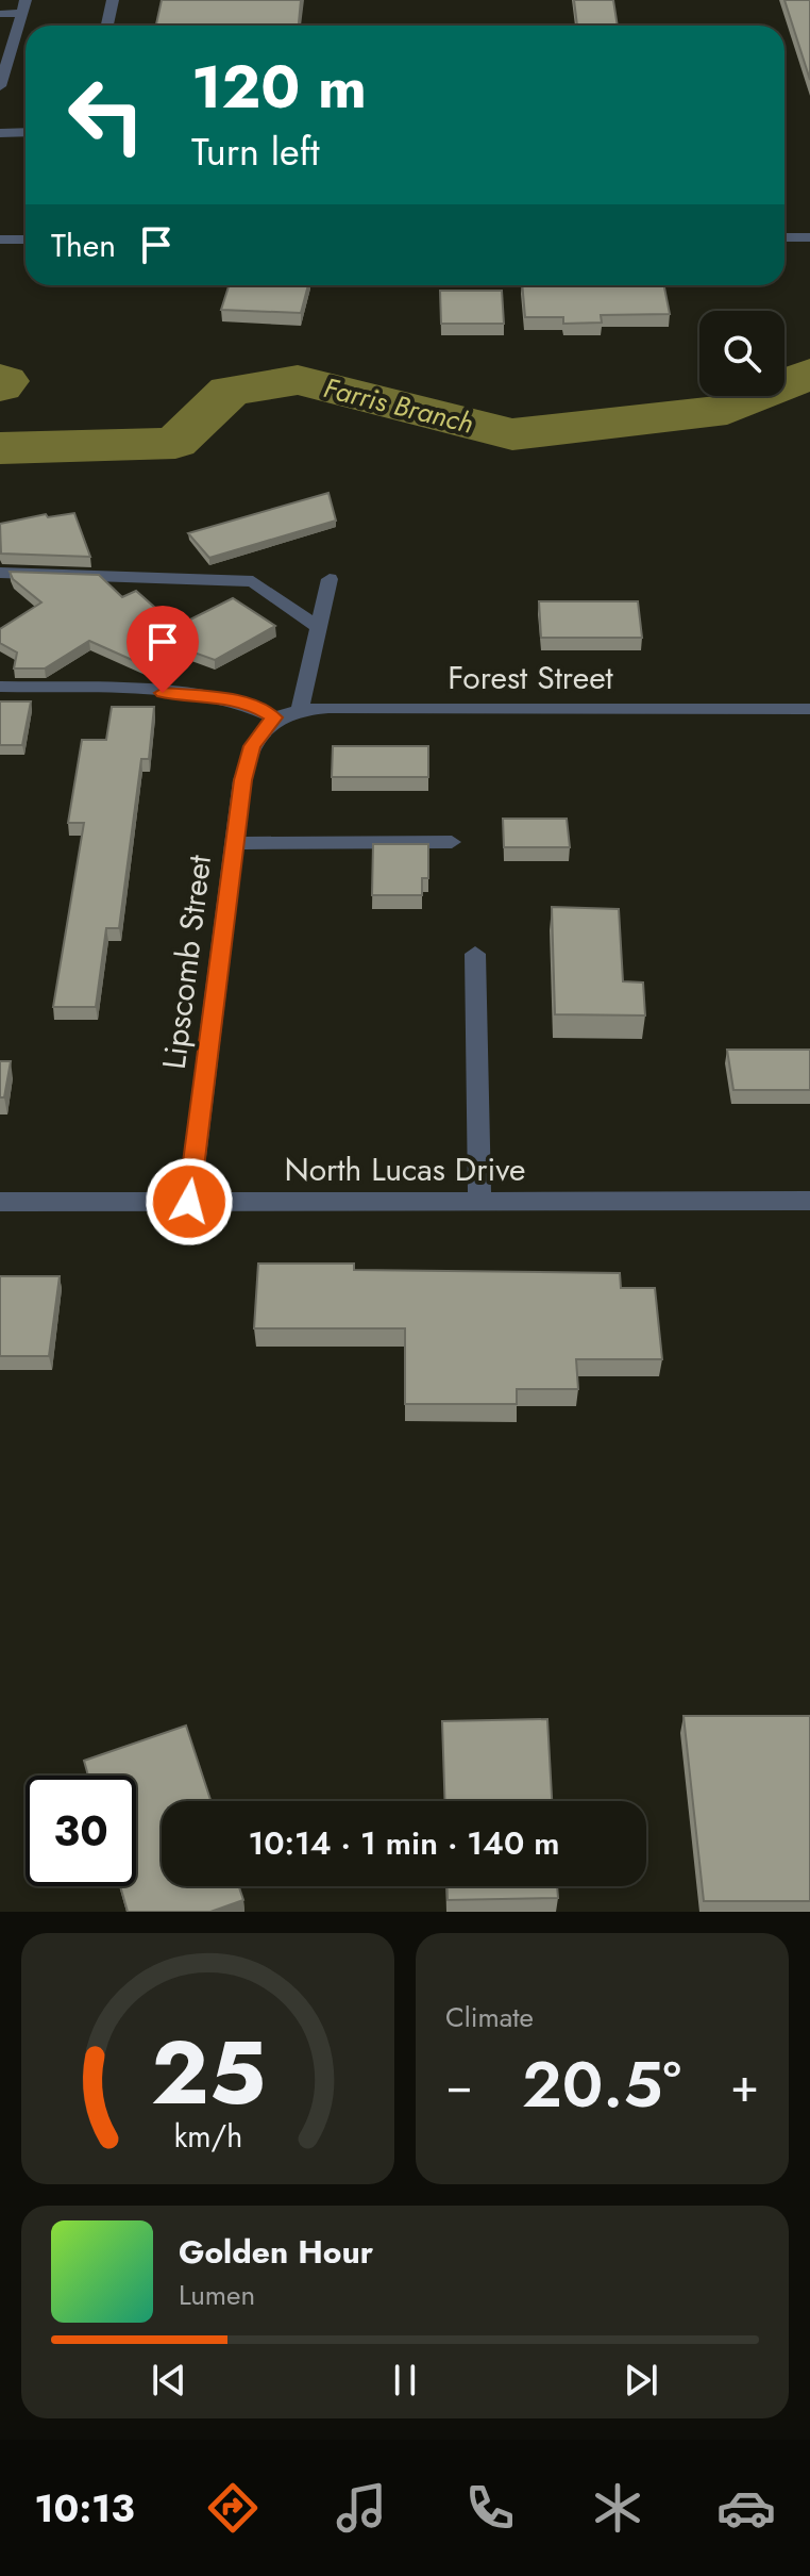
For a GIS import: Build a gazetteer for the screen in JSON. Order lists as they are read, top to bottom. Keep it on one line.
{"streets":{"street":["Forest Street","Lipscomb Street","North Lucas Drive"]},"crossings":[["Forest Street","Lipscomb Street"],["Lipscomb Street","North Lucas Drive"]],"water":["Farris Branch"],"page":{"turn":["120 m","Turn left"],"then":"Then","limit":"30","trip":"10:14 · 1 min · 140 m","tile":"Climate","heat":["−","20.5°","+"],"song":["Golden Hour","Lumen"],"tabs":"10:13","gauge":["25","km/h"]}}
